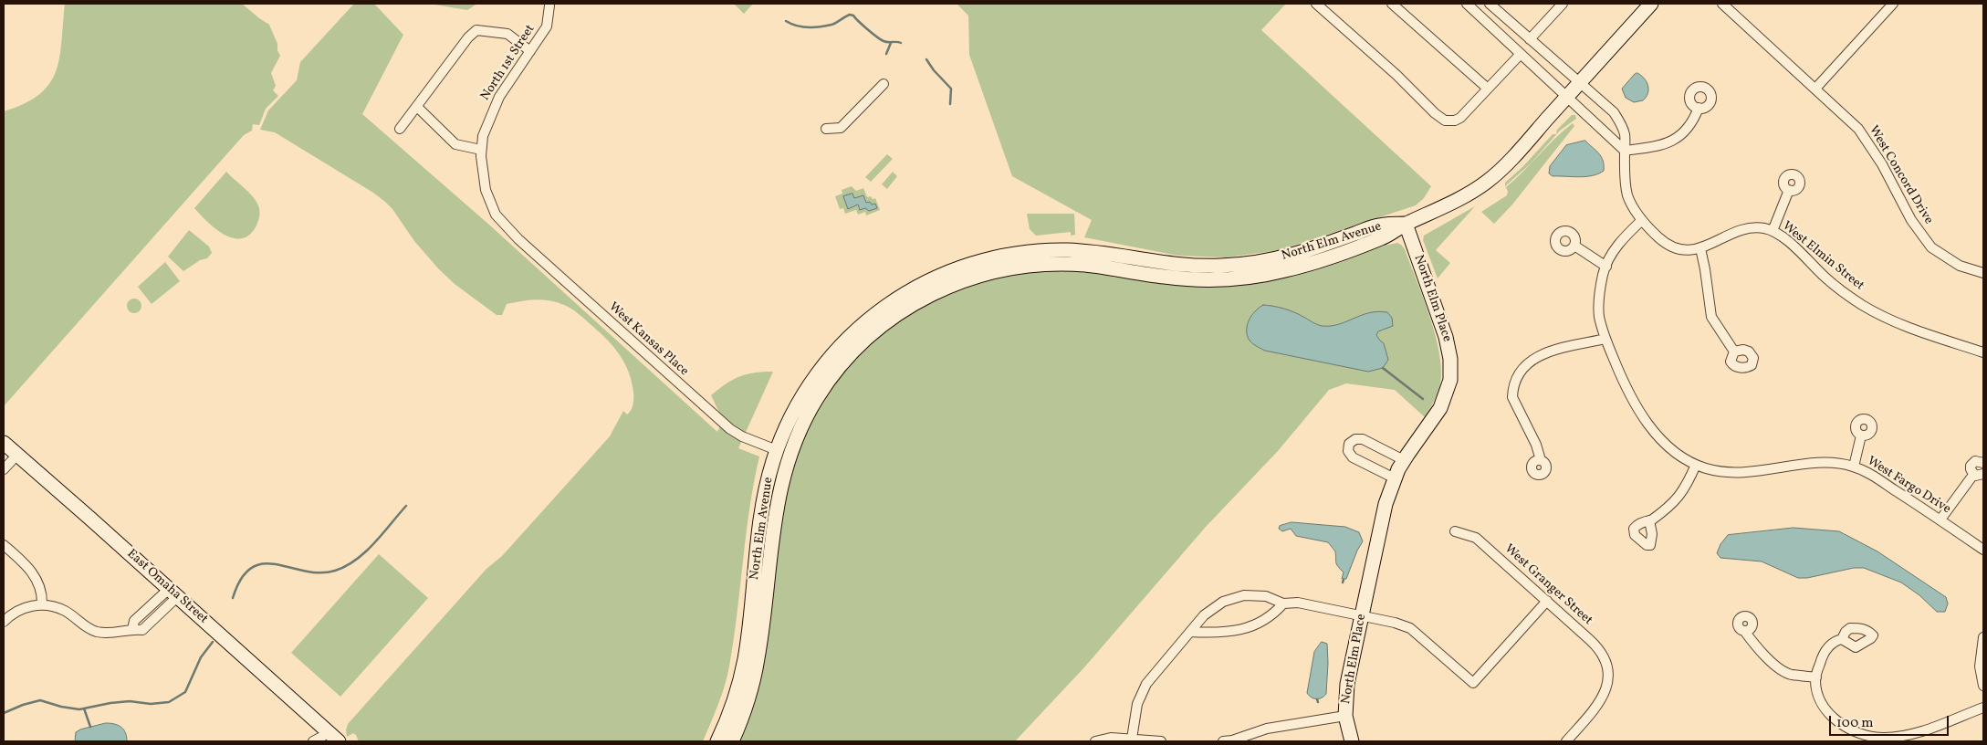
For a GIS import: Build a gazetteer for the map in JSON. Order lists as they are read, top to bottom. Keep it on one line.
{"streets":{"main road":["North Elm Avenue","North Elm Place","East Omaha Street"],"street":["North 1st Street","West Concord Drive","West Elmin Street","West Kansas Place","West Fargo Drive","West Granger Street"]},"crossings":[["North 1st Street","West Kansas Place"],["North Elm Avenue","North Elm Place"],["North Elm Avenue","West Kansas Place"],["West Elmin Street","West Fargo Drive"]],"scale_bar":"100 m"}
